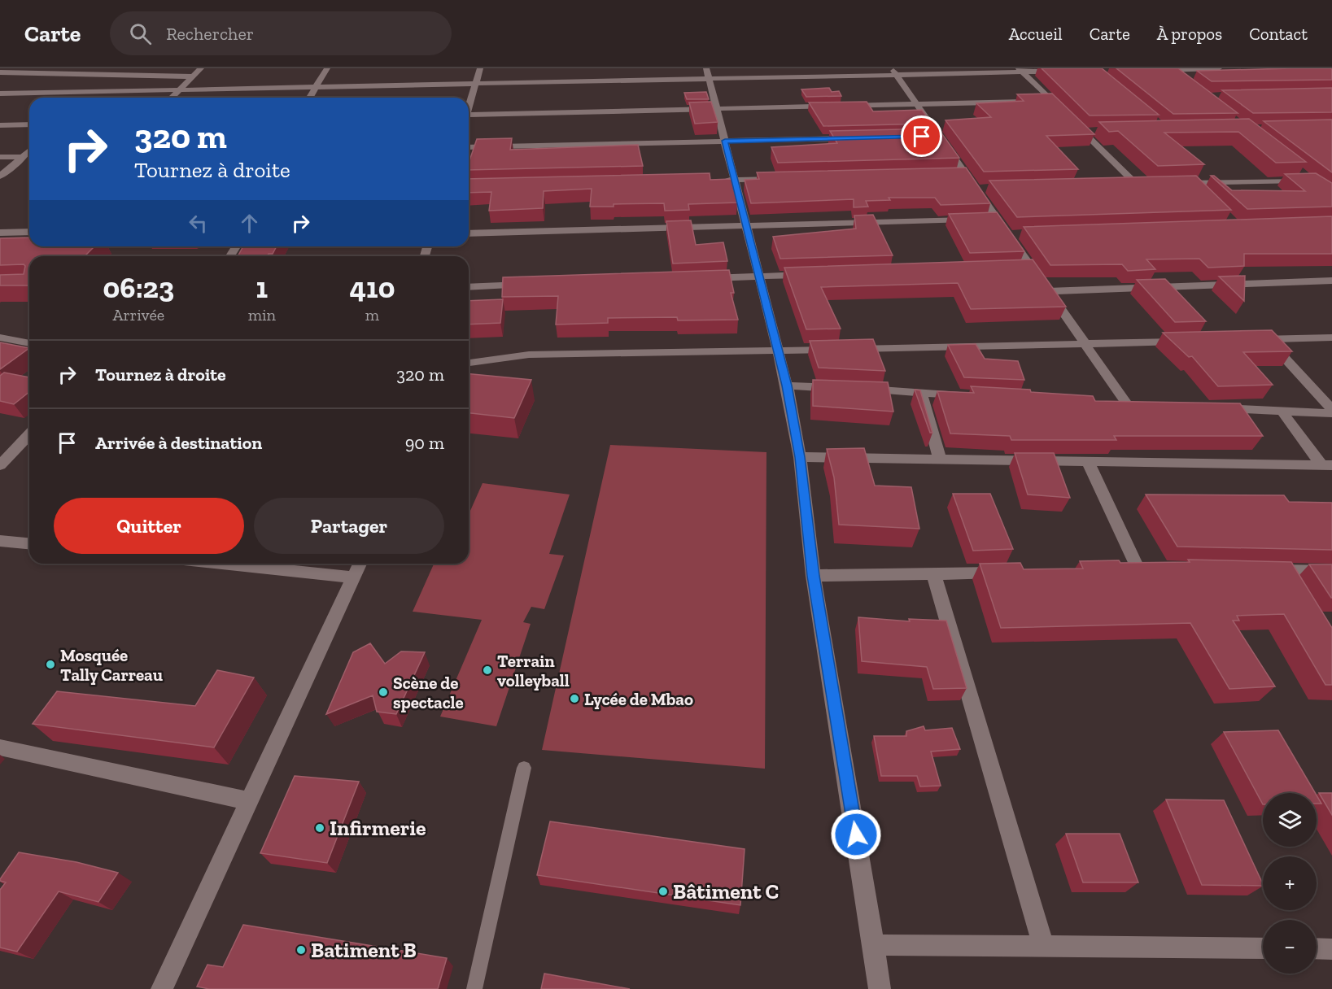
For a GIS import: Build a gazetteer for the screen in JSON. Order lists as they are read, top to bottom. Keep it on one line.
{"places":["Mosquée Tally Carreau","Terrain volleyball","Scène de spectacle","Lycée de Mbao","Infirmerie","Bâtiment C","Batiment B"],"page":{"header":"Carte","search":"Rechercher","nav":["Accueil","Carte","À propos","Contact"],"turn":["320 m","Tournez à droite"],"eta":["06:23","Arrivée","1","min","410","m"],"list":[{"name":"Tournez à droite","value":"320 m"},{"name":"Arrivée à destination","value":"90 m"}],"buttons":["Quitter","Partager"],"map_buttons":["+","−"]}}
